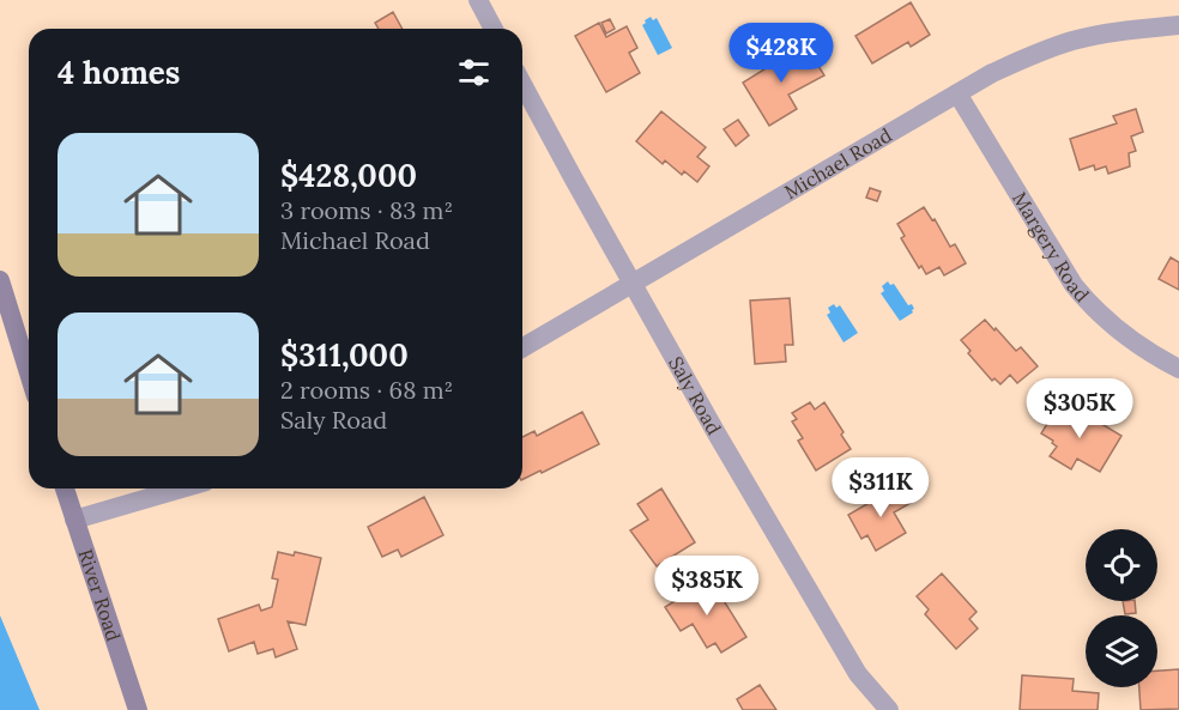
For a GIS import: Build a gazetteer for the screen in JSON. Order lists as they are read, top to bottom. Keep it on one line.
{"streets":{"main road":["River Road"],"street":["Michael Road","Margery Road","Saly Road"]},"crossings":[["Michael Road","Margery Road"],["Michael Road","Saly Road"]],"page":{"price":["$428K","$305K","$311K","$385K"],"heading":"4 homes","list":[{"name":"$428,000","note":"3 rooms · 83 m² · Michael Road"},{"name":"$311,000","note":"2 rooms · 68 m² · Saly Road"}]}}
